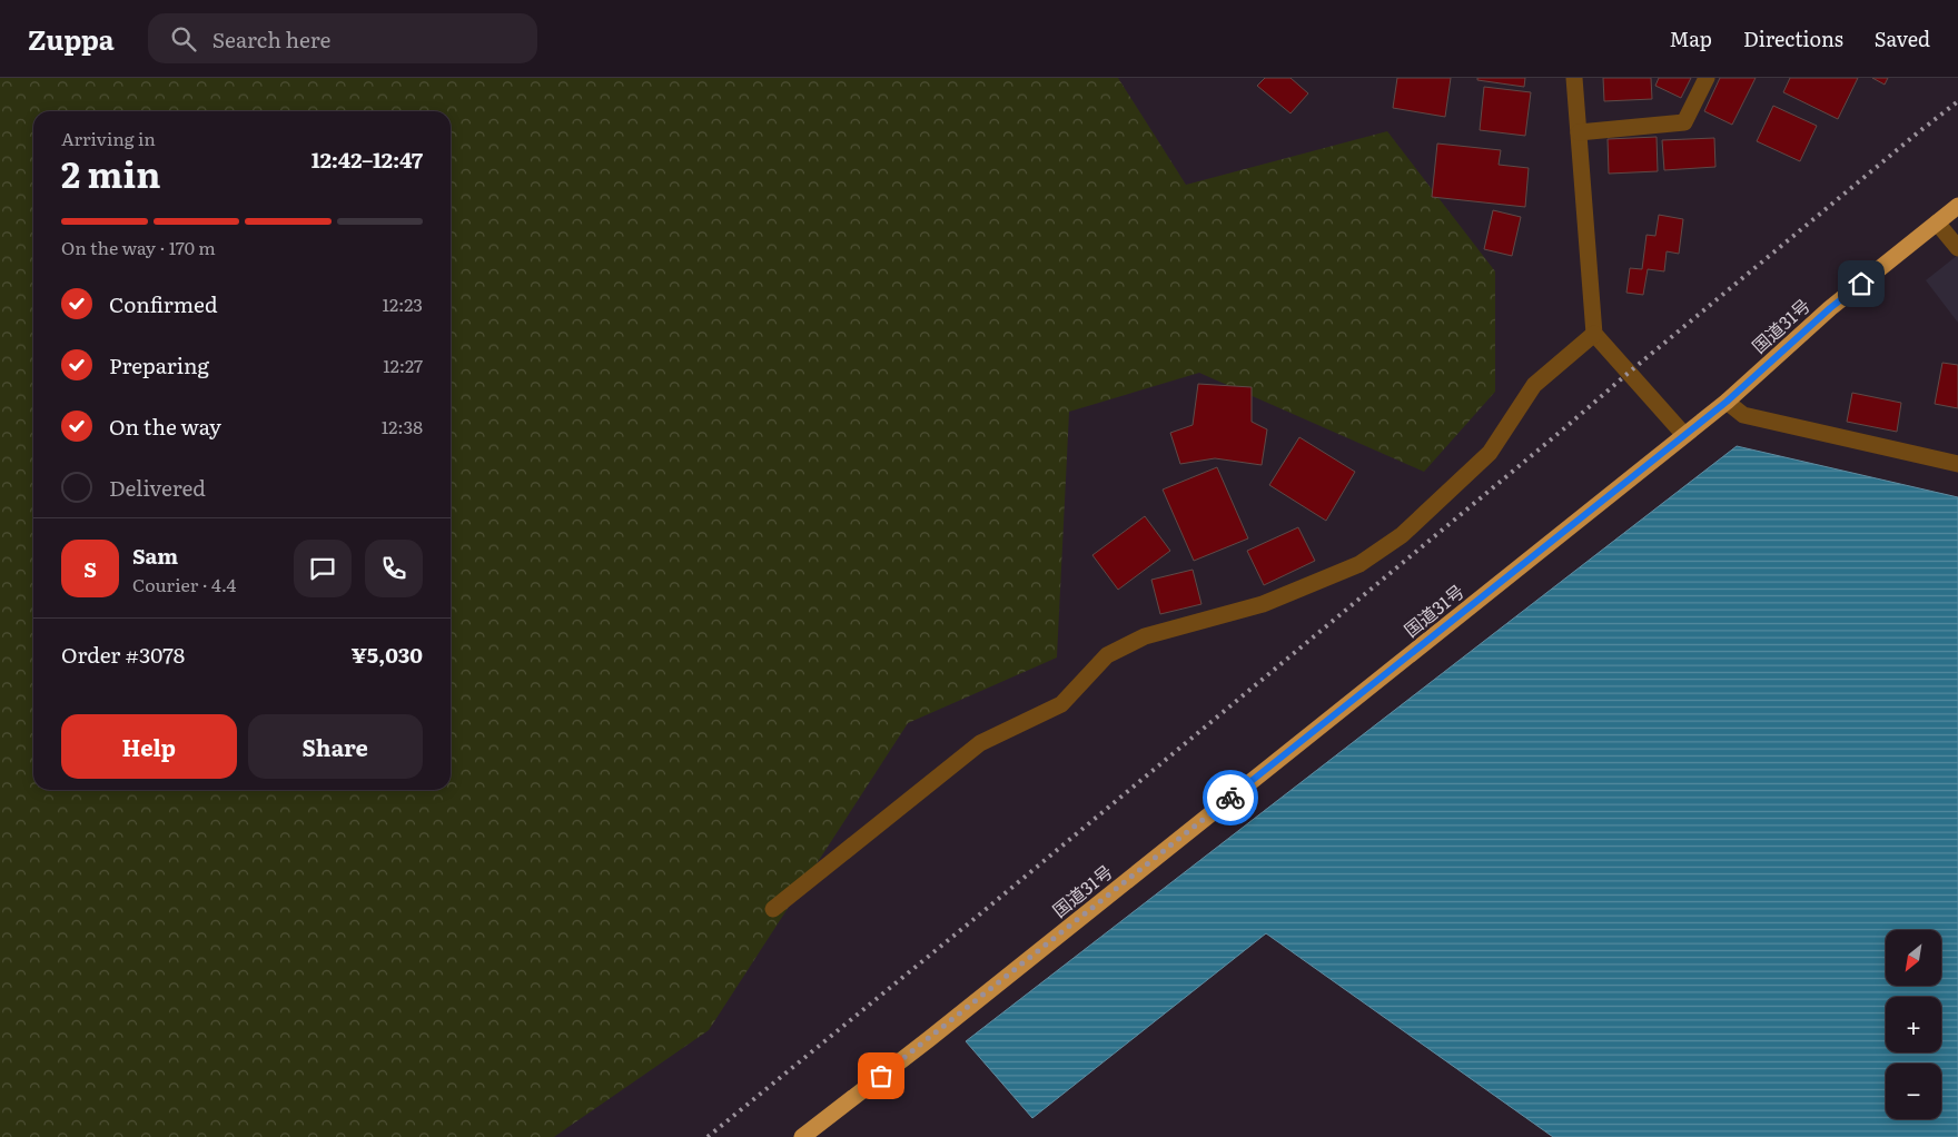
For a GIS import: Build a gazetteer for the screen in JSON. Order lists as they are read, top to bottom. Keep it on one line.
{"streets":{"highway":["国道31号"]},"north":"bottom left","page":{"header":"Zuppa","search":"Search here","nav":["Map","Directions","Saved"],"heading":["2 min","Arriving in","12:42–12:47"],"panel":["Sam","Courier · 4.4","Order #3078","¥5,030"],"bar":"On the way · 170 m","list":[["Confirmed","12:23"],["Preparing","12:27"],["On the way","12:38"],"Delivered"],"round":"S","buttons":["Help","Share"],"map_buttons":["+","−"]}}
